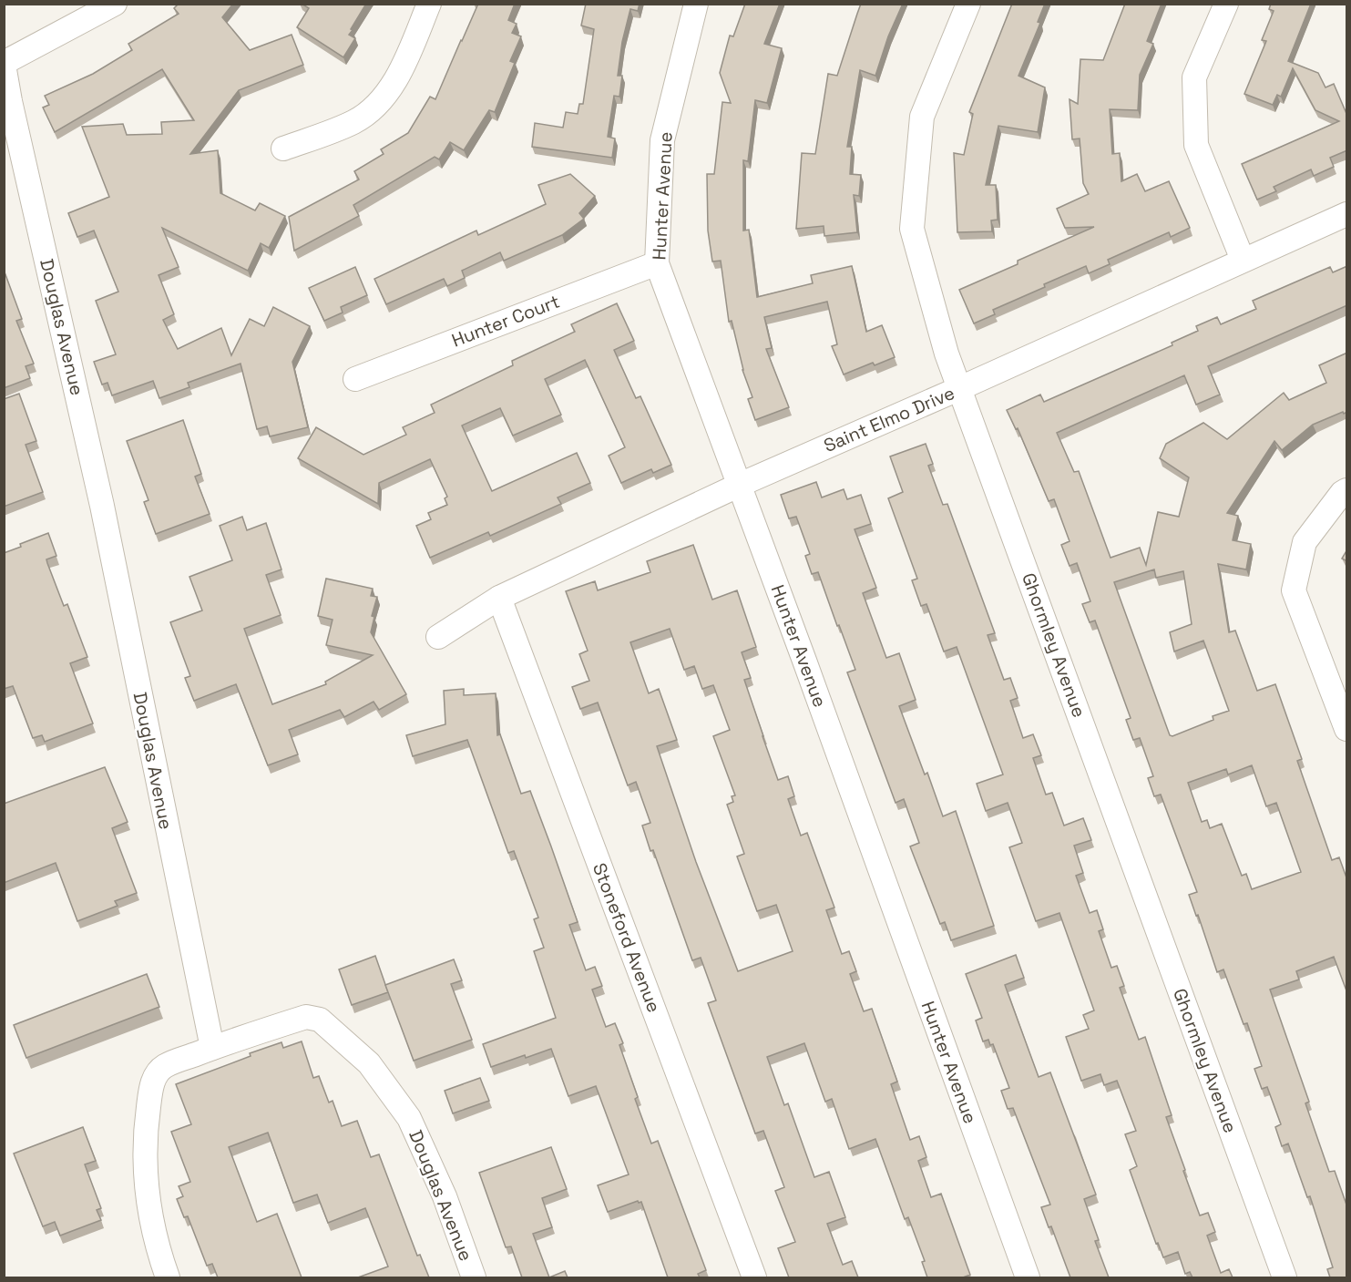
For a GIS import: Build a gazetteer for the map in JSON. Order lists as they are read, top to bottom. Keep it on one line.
{"streets":{"street":["Hunter Avenue","Hunter Court","Douglas Avenue","Saint Elmo Drive","Ghormley Avenue","Stoneford Avenue"]},"crossings":[["Hunter Avenue","Hunter Court"],["Hunter Avenue","Saint Elmo Drive"],["Saint Elmo Drive","Ghormley Avenue"],["Saint Elmo Drive","Stoneford Avenue"]]}
